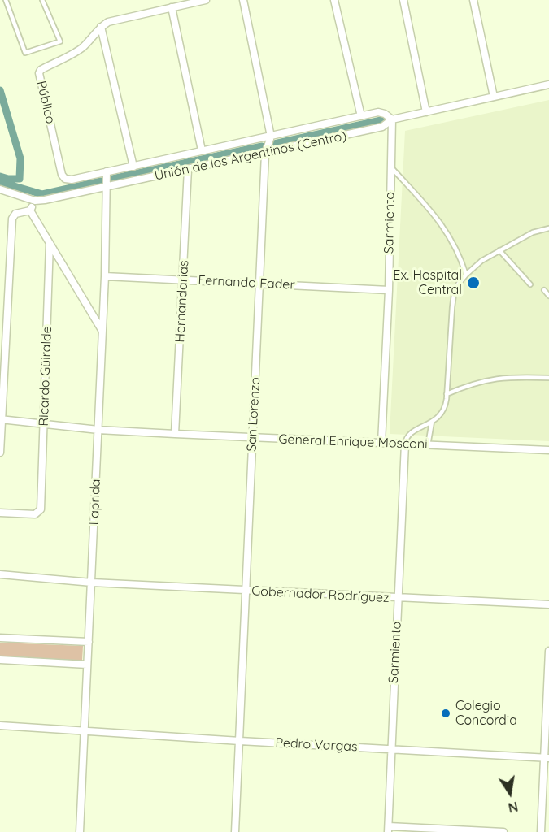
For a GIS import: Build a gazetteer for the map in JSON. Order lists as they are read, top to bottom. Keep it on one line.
{"streets":{"street":["Público","Unión de los Argentinos (Centro)","Sarmiento","Fernando Fader","Hernandarias","Ricardo Güiralde","San Lorenzo","General Enrique Mosconi","Laprida","Gobernador Rodríguez","Pedro Vargas"]},"crossings":[["Público","Unión de los Argentinos (Centro)"],["Unión de los Argentinos (Centro)","Sarmiento"],["Unión de los Argentinos (Centro)","Hernandarias"],["Unión de los Argentinos (Centro)","San Lorenzo"],["Unión de los Argentinos (Centro)","Laprida"],["Sarmiento","Fernando Fader"],["Sarmiento","General Enrique Mosconi"],["Sarmiento","Gobernador Rodríguez"],["Sarmiento","Pedro Vargas"],["Fernando Fader","Hernandarias"],["Fernando Fader","San Lorenzo"],["Fernando Fader","Laprida"],["Hernandarias","General Enrique Mosconi"],["Ricardo Güiralde","General Enrique Mosconi"],["San Lorenzo","General Enrique Mosconi"],["San Lorenzo","Gobernador Rodríguez"],["San Lorenzo","Pedro Vargas"],["General Enrique Mosconi","Laprida"],["Laprida","Gobernador Rodríguez"],["Laprida","Pedro Vargas"]],"places":["Ex. Hospital Central","Colegio Concordia"],"north":"bottom"}
